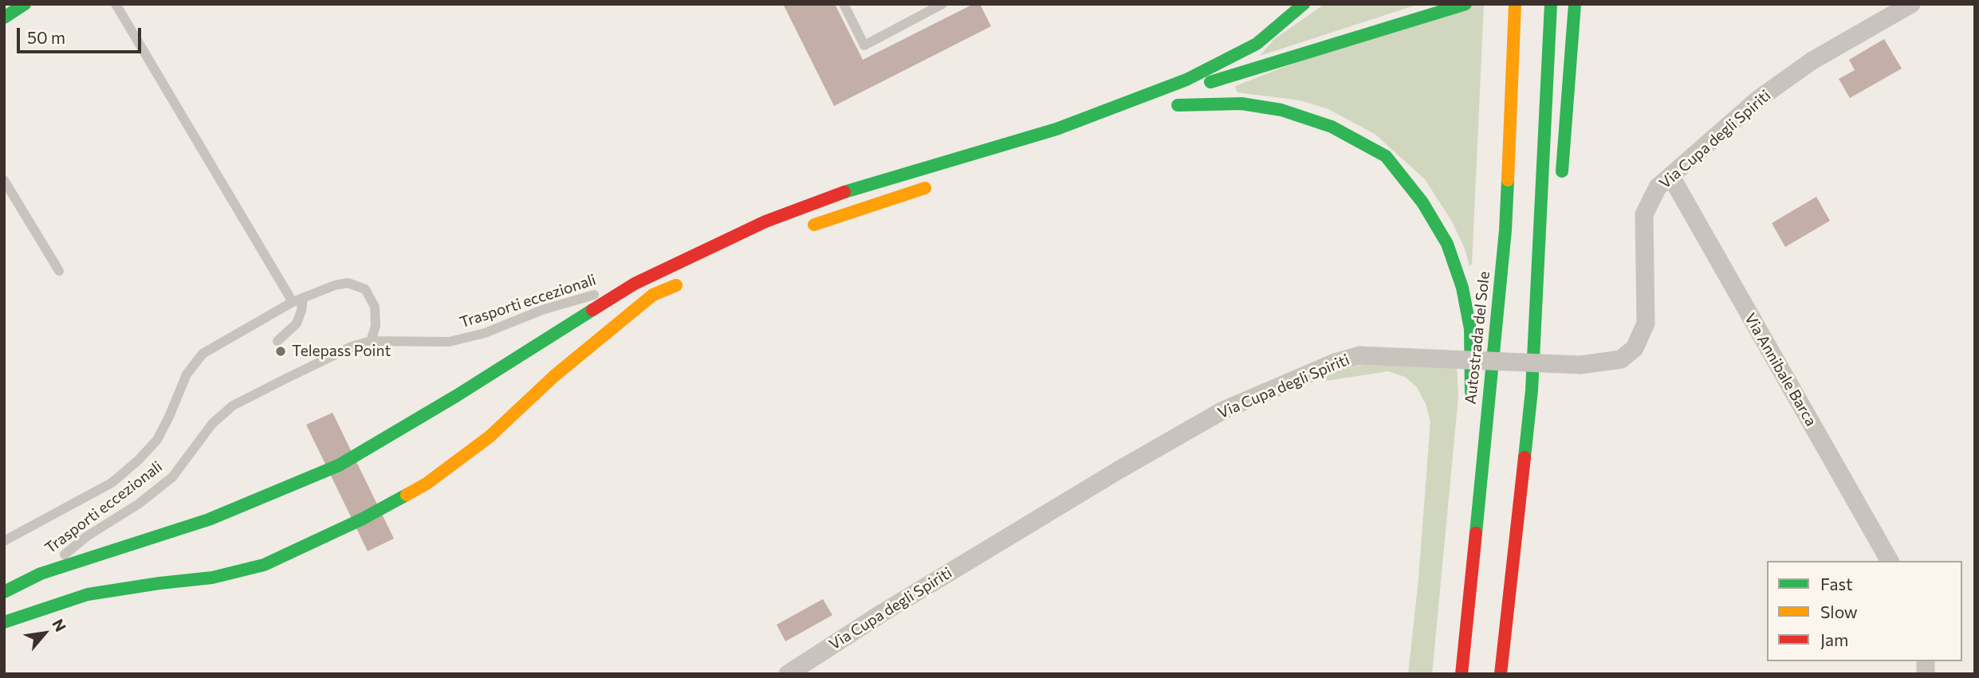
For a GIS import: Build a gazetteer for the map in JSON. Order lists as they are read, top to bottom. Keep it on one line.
{"streets":{"main road":["Autostrada del Sole"],"street":["Via Cupa degli Spiriti","Via Annibale Barca"],"lane":["Trasporti eccezionali"]},"crossings":[["Via Cupa degli Spiriti","Via Annibale Barca"]],"places":["Telepass Point"],"legend":["Fast","Slow","Jam"],"scale_bar":"50 m","north":"top right"}
